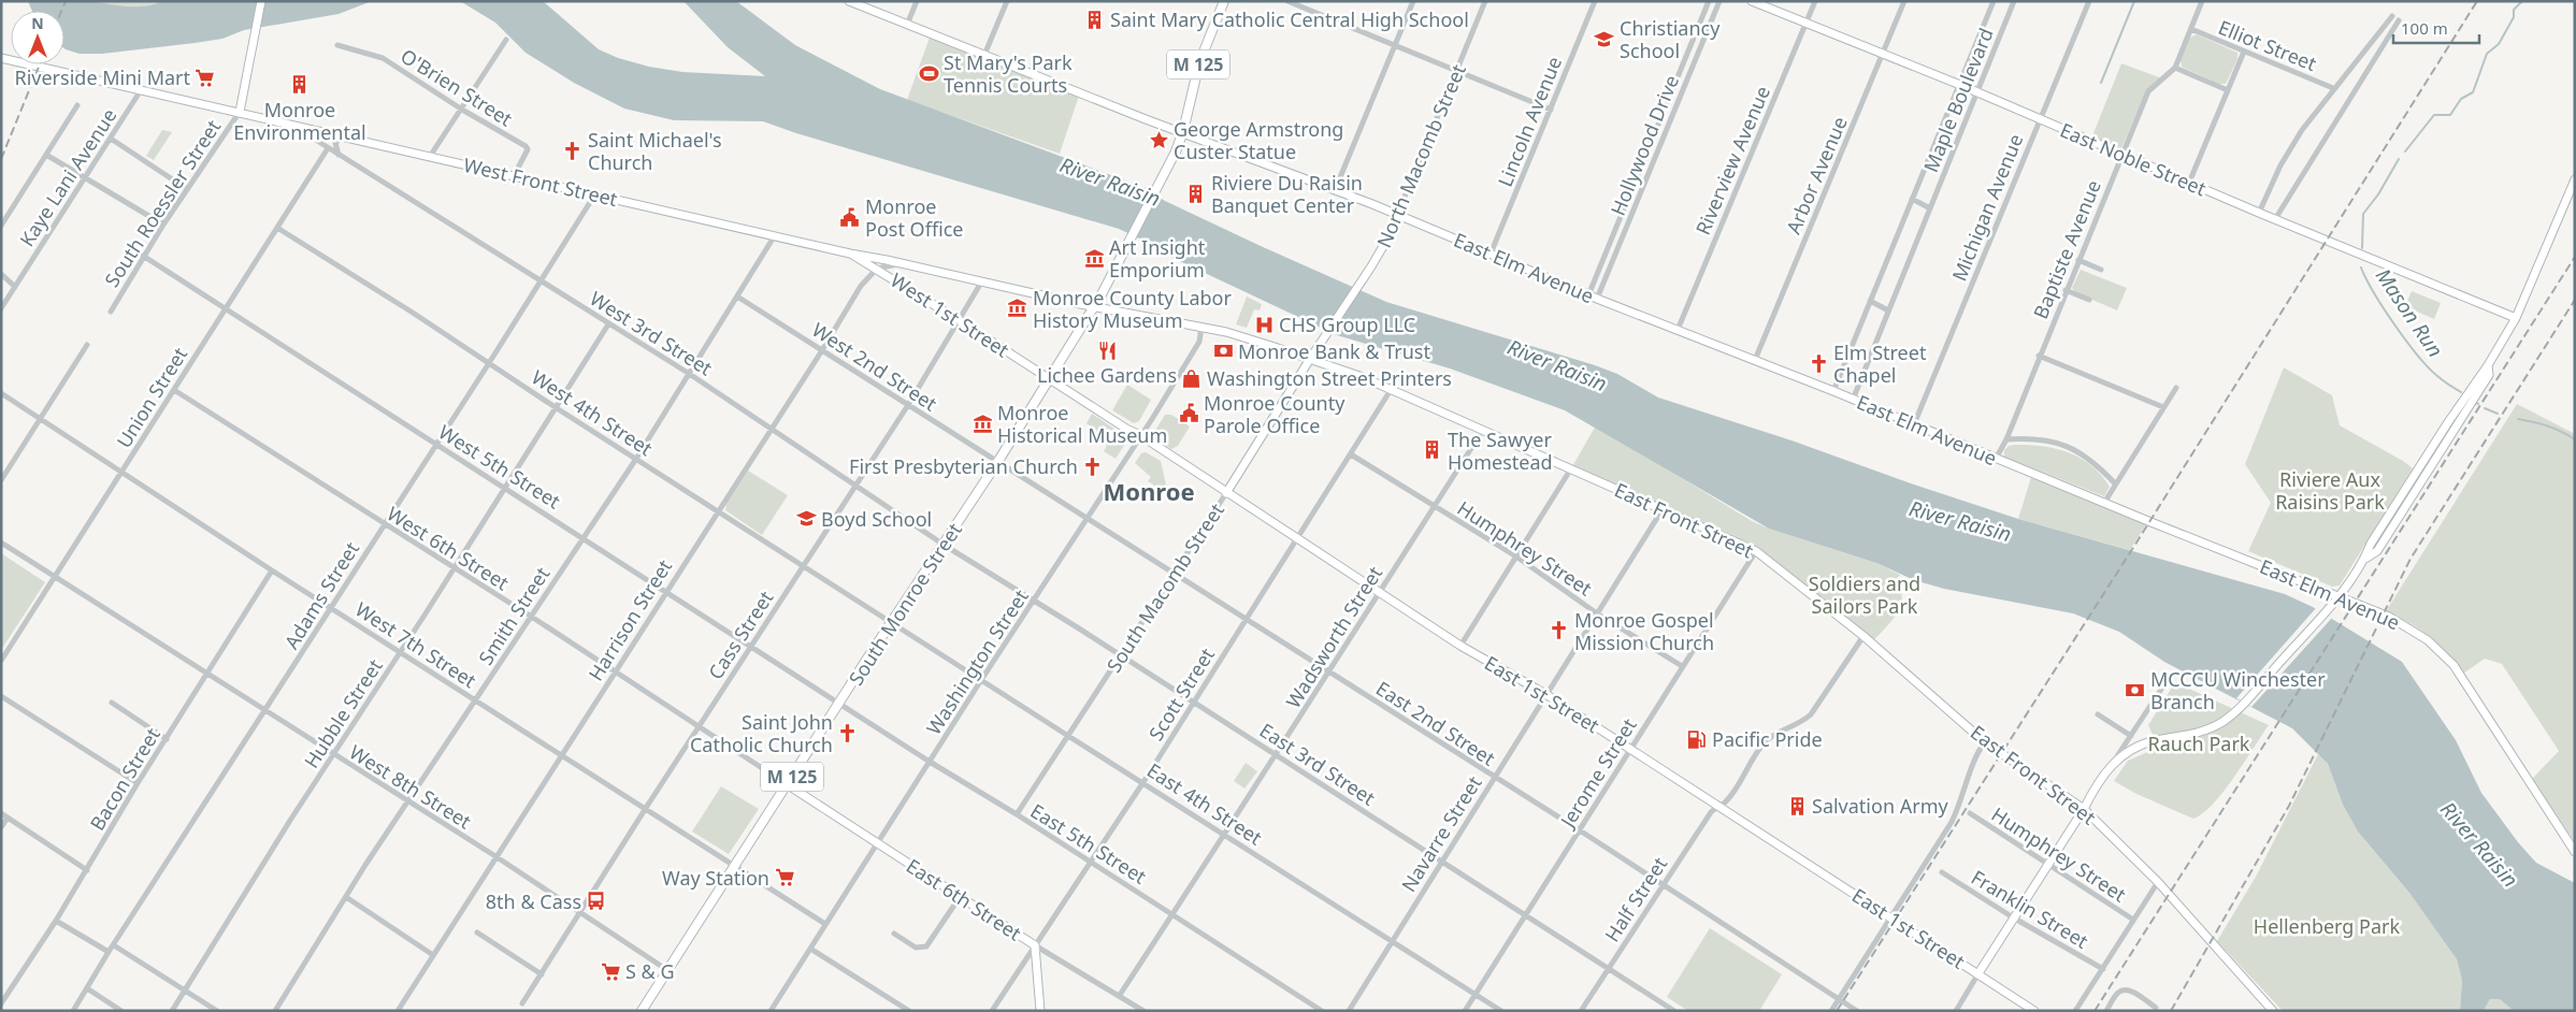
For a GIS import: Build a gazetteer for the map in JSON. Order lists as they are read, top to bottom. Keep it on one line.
{"streets":{"main road":["M 125","South Monroe Street"],"street":["Elliot Street","O'Brien Street","Maple Boulevard","Lincoln Avenue","Hollywood Drive","North Macomb Street","East Noble Street","Riverview Avenue","Arbor Avenue","Kaye Lani Avenue","West Front Street","South Roessler Street","Michigan Avenue","Baptiste Avenue","East Elm Avenue","West 1st Street","West 3rd Street","West 2nd Street","Union Street","West 4th Street","West 5th Street","East Front Street","West 6th Street","Humphrey Street","South Macomb Street","Adams Street","Smith Street","Harrison Street","Cass Street","Wadsworth Street","West 7th Street","Washington Street","Scott Street","East 1st Street","Hubble Street","East 2nd Street","East 3rd Street","Jerome Street","Bacon Street","West 8th Street","East 4th Street","Navarre Street","East 5th Street","East 6th Street","Half Street","Franklin Street"]},"crossings":[["Elliot Street","Baptiste Avenue"],["M 125","East Elm Avenue"],["M 125","South Monroe Street"],["O'Brien Street","West Front Street"],["Maple Boulevard","East Noble Street"],["Maple Boulevard","East Elm Avenue"],["Lincoln Avenue","East Elm Avenue"],["Hollywood Drive","East Elm Avenue"],["North Macomb Street","East Elm Avenue"],["North Macomb Street","East Front Street"],["North Macomb Street","South Macomb Street"],["East Noble Street","Riverview Avenue"],["East Noble Street","Arbor Avenue"],["East Noble Street","Michigan Avenue"],["East Noble Street","Baptiste Avenue"],["Riverview Avenue","East Elm Avenue"],["Arbor Avenue","East Elm Avenue"],["Kaye Lani Avenue","West Front Street"],["West Front Street","South Roessler Street"],["West Front Street","West 1st Street"],["West Front Street","West 3rd Street"],["West Front Street","East Front Street"],["West Front Street","Adams Street"],["West Front Street","Smith Street"],["West Front Street","Cass Street"],["South Roessler Street","West 5th Street"],["Michigan Avenue","East Elm Avenue"],["Baptiste Avenue","East Elm Avenue"],["East Elm Avenue","South Monroe Street"],["West 1st Street","South Monroe Street"],["West 1st Street","Harrison Street"],["West 1st Street","Cass Street"],["West 1st Street","East 1st Street"],["West 3rd Street","Union Street"],["West 3rd Street","Adams Street"],["West 3rd Street","South Monroe Street"],["West 3rd Street","Smith Street"],["West 3rd Street","Harrison Street"],["West 3rd Street","Cass Street"],["West 3rd Street","Hubble Street"],["West 3rd Street","East 3rd Street"],["West 2nd Street","South Monroe Street"],["West 2nd Street","Smith Street"],["West 2nd Street","Harrison Street"],["West 2nd Street","Cass Street"],["West 2nd Street","East 2nd Street"],["Union Street","West 4th Street"],["Union Street","West 5th Street"],["Union Street","West 6th Street"],["Union Street","West 7th Street"],["Union Street","West 8th Street"],["West 4th Street","Adams Street"],["West 4th Street","South Monroe Street"],["West 4th Street","Smith Street"],["West 4th Street","Harrison Street"],["West 4th Street","Cass Street"],["West 4th Street","Hubble Street"],["West 4th Street","East 4th Street"],["West 5th Street","Adams Street"],["West 5th Street","South Monroe Street"],["West 5th Street","Smith Street"],["West 5th Street","Harrison Street"],["West 5th Street","Cass Street"],["West 5th Street","Hubble Street"],["West 5th Street","East 5th Street"],["East Front Street","South Macomb Street"],["East Front Street","South Monroe Street"],["East Front Street","Wadsworth Street"],["East Front Street","Washington Street"],["East Front Street","Scott Street"],["East Front Street","Jerome Street"],["East Front Street","Navarre Street"],["East Front Street","Half Street"],["West 6th Street","Adams Street"],["West 6th Street","South Monroe Street"],["West 6th Street","Smith Street"],["West 6th Street","Harrison Street"],["West 6th Street","Cass Street"],["West 6th Street","Hubble Street"],["West 6th Street","East 6th Street"],["Humphrey Street","Wadsworth Street"],["Humphrey Street","Scott Street"],["Humphrey Street","Jerome Street"],["Humphrey Street","Navarre Street"],["South Macomb Street","East 1st Street"],["South Macomb Street","East 2nd Street"],["South Macomb Street","East 3rd Street"],["South Macomb Street","East 4th Street"],["South Macomb Street","East 5th Street"],["Adams Street","West 7th Street"],["Adams Street","West 8th Street"],["South Monroe Street","West 7th Street"],["South Monroe Street","East 1st Street"],["South Monroe Street","East 2nd Street"],["South Monroe Street","East 3rd Street"],["South Monroe Street","West 8th Street"],["South Monroe Street","East 4th Street"],["South Monroe Street","East 5th Street"],["South Monroe Street","East 6th Street"],["Smith Street","West 7th Street"],["Smith Street","West 8th Street"],["Harrison Street","West 7th Street"],["Harrison Street","West 8th Street"],["Cass Street","West 7th Street"],["Cass Street","West 8th Street"],["Wadsworth Street","East 1st Street"],["Wadsworth Street","East 2nd Street"],["Wadsworth Street","East 3rd Street"],["Wadsworth Street","East 4th Street"],["Wadsworth Street","East 5th Street"],["Wadsworth Street","East 6th Street"],["West 7th Street","Washington Street"],["West 7th Street","Hubble Street"],["West 7th Street","Bacon Street"],["Washington Street","East 1st Street"],["Washington Street","East 2nd Street"],["Washington Street","East 3rd Street"],["Washington Street","East 4th Street"],["Washington Street","East 5th Street"],["Washington Street","East 6th Street"],["Scott Street","East 1st Street"],["Scott Street","East 2nd Street"],["Scott Street","East 3rd Street"],["Scott Street","East 4th Street"],["Scott Street","East 5th Street"],["Scott Street","East 6th Street"],["East 1st Street","Jerome Street"],["East 1st Street","Navarre Street"],["East 1st Street","Half Street"],["Hubble Street","West 8th Street"],["East 2nd Street","Jerome Street"],["East 2nd Street","Navarre Street"],["East 2nd Street","Half Street"],["East 3rd Street","Jerome Street"],["East 3rd Street","Navarre Street"],["East 3rd Street","Half Street"],["Jerome Street","East 4th Street"],["Bacon Street","West 8th Street"],["East 4th Street","Navarre Street"]],"districts":["Monroe"],"water":["River Raisin","Mason Run"],"parks":["Riviere Aux Raisins Park","Soldiers and Sailors Park","Rauch Park","Hellenberg Park"],"places":{"building":["Saint Mary Catholic Central High School","Monroe Environmental","Riviere Du Raisin Banquet Center","The Sawyer Homestead","Salvation Army"],"school or university":["Christiancy School","Boyd School"],"sports":["St Mary's Park Tennis Courts"],"supermarket":["Riverside Mini Mart","Way Station","S & G"],"place":["George Armstrong Custer Statue"],"church":["Saint Michael's Church","Elm Street Chapel","First Presbyterian Church","Monroe Gospel Mission Church","Saint John Catholic Church"],"public building":["Monroe Post Office","Monroe County Parole Office"],"museum":["Art Insight Emporium","Monroe County Labor History Museum","Monroe Historical Museum"],"hospital":["CHS Group LLC"],"restaurant":["Lichee Gardens"],"bank":["Monroe Bank & Trust","MCCCU Winchester Branch"],"shop":["Washington Street Printers"],"fuel station":["Pacific Pride"],"bus stop":["8th & Cass"]},"scale_bar":"100 m","north":"top"}
